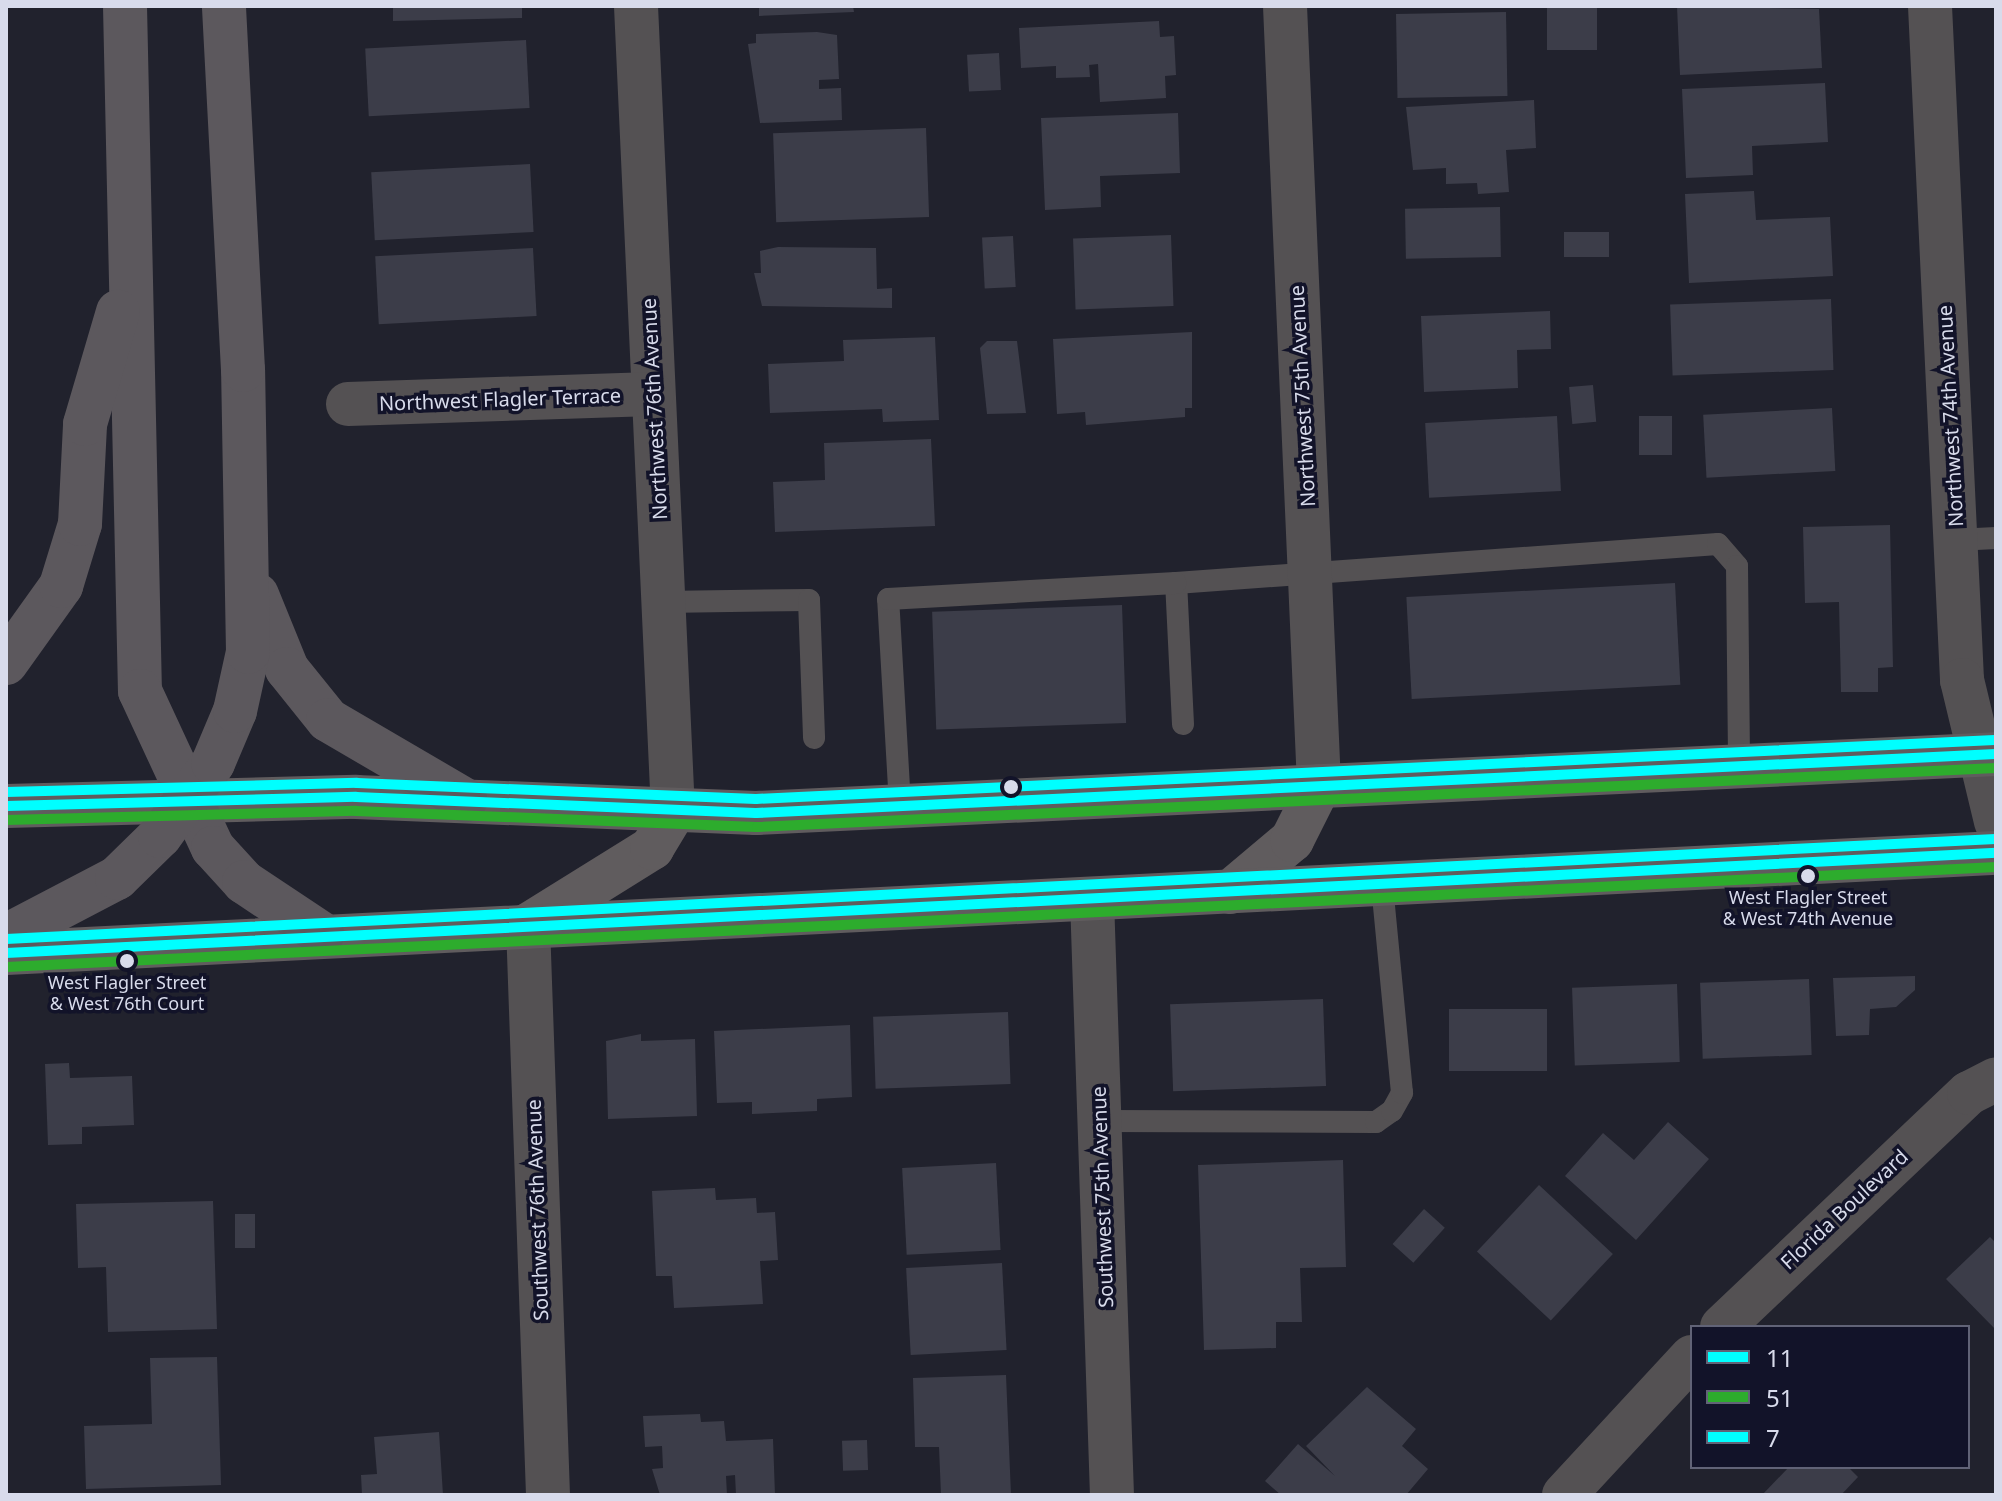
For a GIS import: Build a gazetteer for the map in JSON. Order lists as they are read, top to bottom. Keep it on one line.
{"streets":{"street":["Northwest 75th Avenue","Northwest Flagler Terrace","Northwest 76th Avenue","Northwest 74th Avenue","Southwest 75th Avenue","Florida Boulevard","Southwest 76th Avenue"]},"crossings":[["Northwest Flagler Terrace","Northwest 76th Avenue"]],"places":["West Flagler Street & West 74th Avenue","West Flagler Street & West 76th Court"],"lines":["transit line 7","transit line 11","transit line 51"],"legend":["11","51","7"]}
